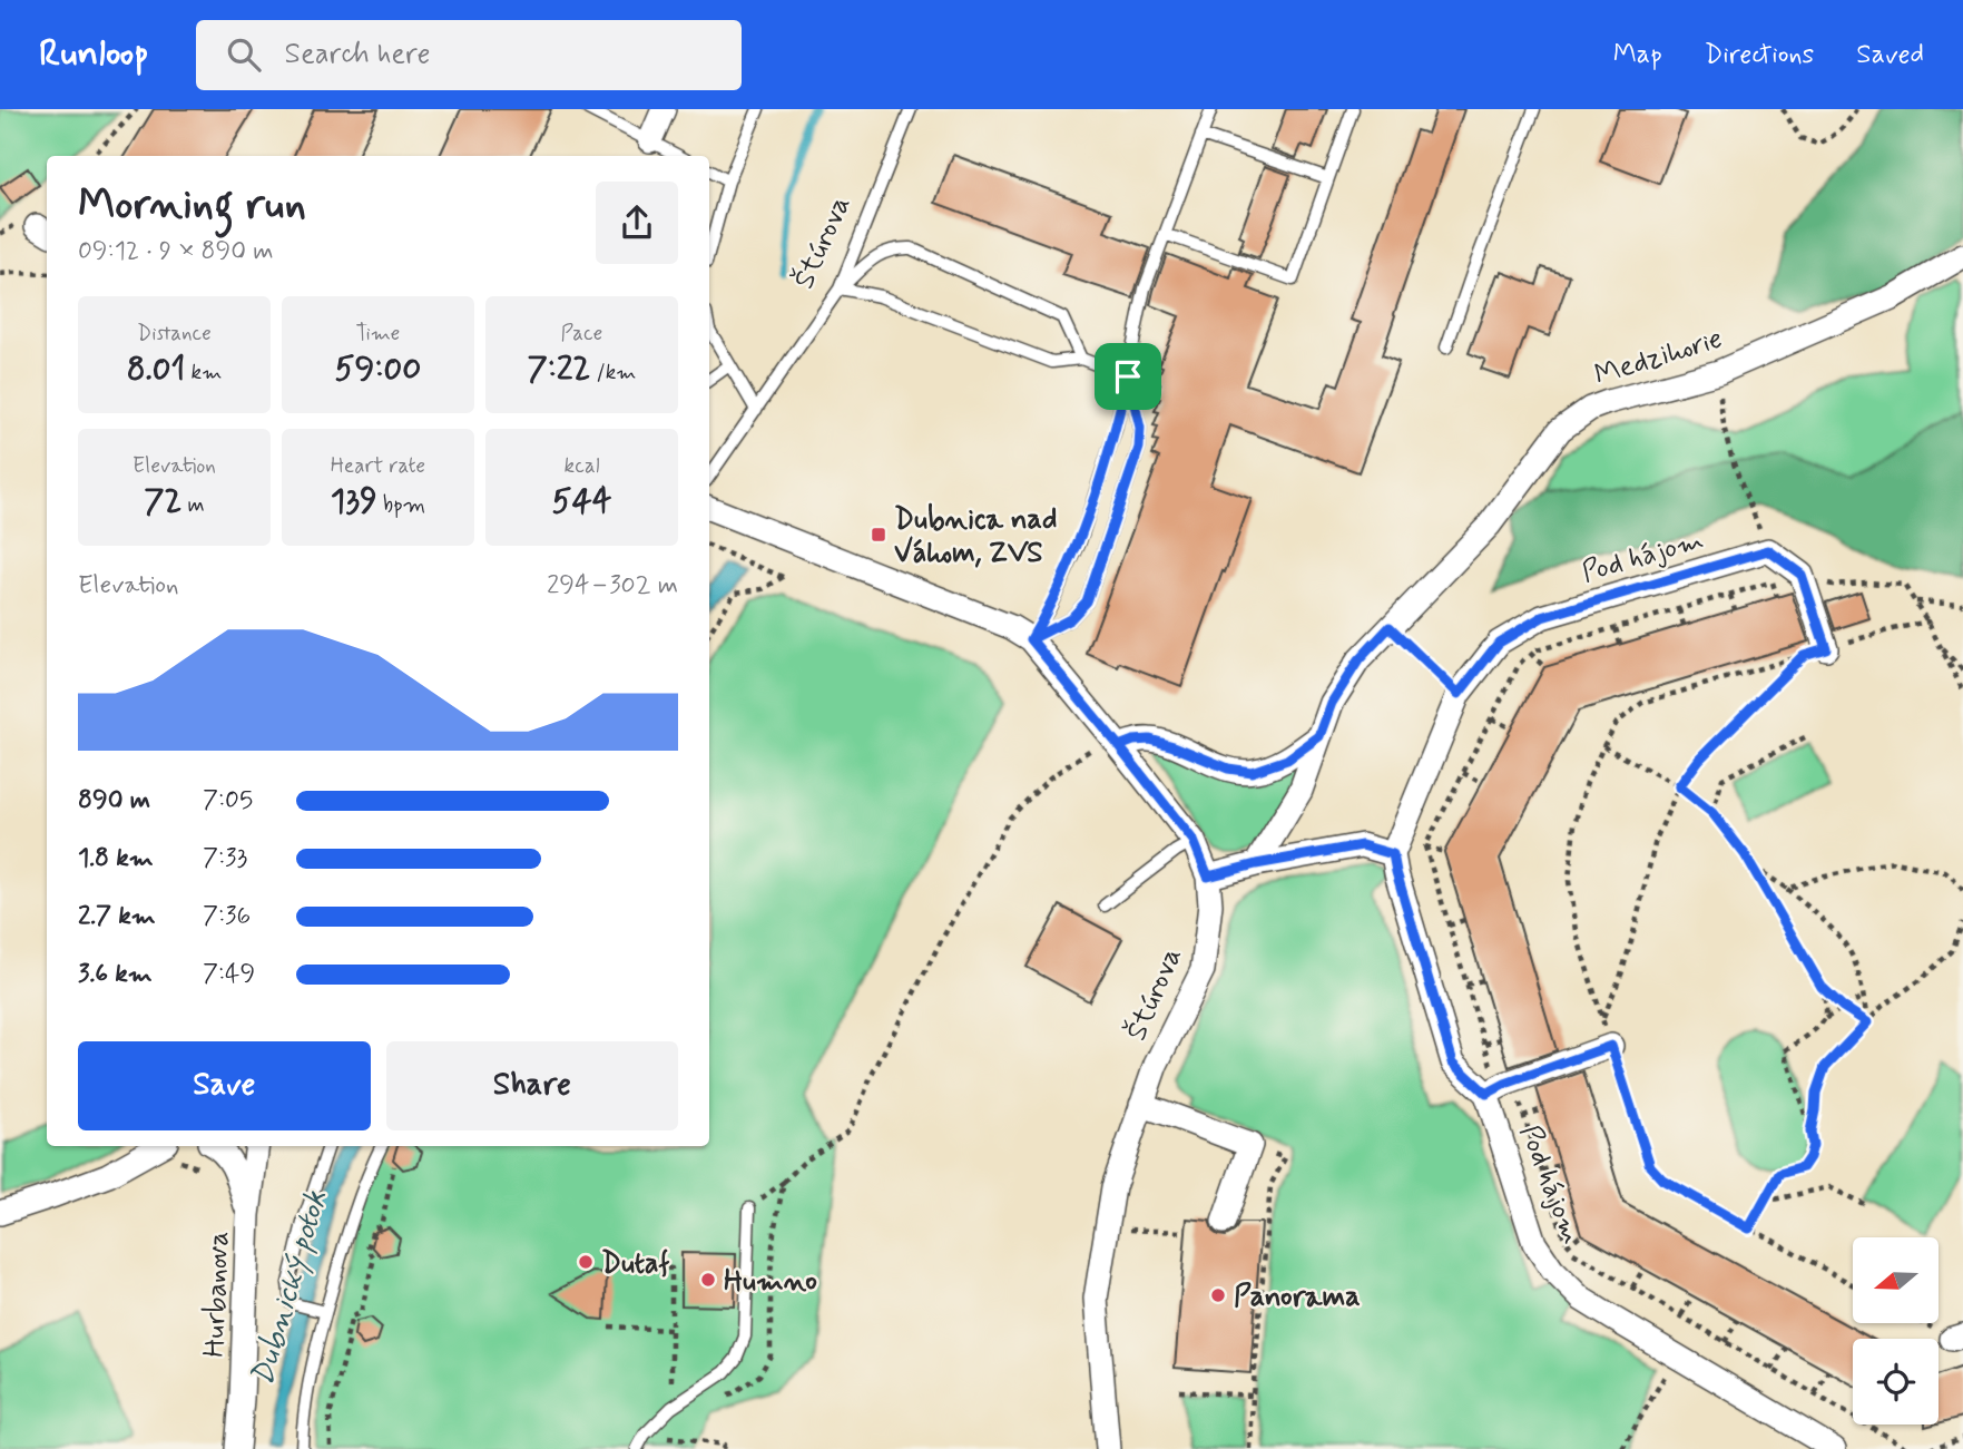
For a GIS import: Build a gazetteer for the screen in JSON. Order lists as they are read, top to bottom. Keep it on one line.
{"streets":{"street":["Štúrova","Medzihorie","Pod hájom","Hurbanova"]},"water":["Dubnický potok"],"places":{"transit":["Dubnica nad Váhom, ZVS"],"other":["Dutaf","Humno","Panorama"]},"north":"left","page":{"header":"Runloop","search":"Search here","nav":["Map","Directions","Saved"],"heading":["Morning run","09:12 · 9 × 890 m"],"stats":[["Distance","8.01 km"],["Time","59:00"],["Pace","7:22 /km"],["Elevation","72 m"],["Heart rate","139 bpm"],["kcal","544"]],"chart":["Elevation","294–302 m"],"list":[{"name":"890 m","note":"7:05"},{"name":"1.8 km","note":"7:33"},{"name":"2.7 km","note":"7:36"},{"name":"3.6 km","note":"7:49"}],"buttons":["Save","Share"]}}
